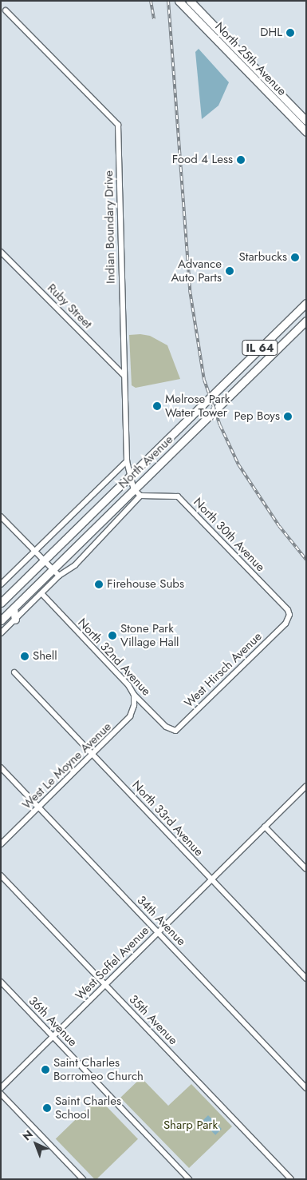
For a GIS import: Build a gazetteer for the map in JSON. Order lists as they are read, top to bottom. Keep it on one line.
{"streets":{"main road":["North 25th Avenue","IL 64","North Avenue"],"street":["Indian Boundary Drive","Ruby Street","North 30th Avenue","North 32nd Avenue","West Hirsch Avenue","West Le Moyne Avenue","North 33rd Avenue","34th Avenue","West Soffel Avenue","35th Avenue","36th Avenue"]},"crossings":[["Indian Boundary Drive","Ruby Street"],["Indian Boundary Drive","North Avenue"],["North Avenue","North 30th Avenue"],["North Avenue","North 32nd Avenue"],["North 30th Avenue","West Hirsch Avenue"],["North 32nd Avenue","West Hirsch Avenue"],["North 32nd Avenue","West Le Moyne Avenue"],["West Le Moyne Avenue","North 33rd Avenue"],["West Le Moyne Avenue","34th Avenue"],["North 33rd Avenue","West Soffel Avenue"],["34th Avenue","West Soffel Avenue"],["West Soffel Avenue","35th Avenue"],["West Soffel Avenue","36th Avenue"]],"parks":["Sharp Park"],"places":["DHL","Food 4 Less","Starbucks","Advance Auto Parts","Melrose Park Water Tower","Pep Boys","Firehouse Subs","Stone Park Village Hall","Shell","Saint Charles Borromeo Church","Saint Charles School"],"north":"top left"}
